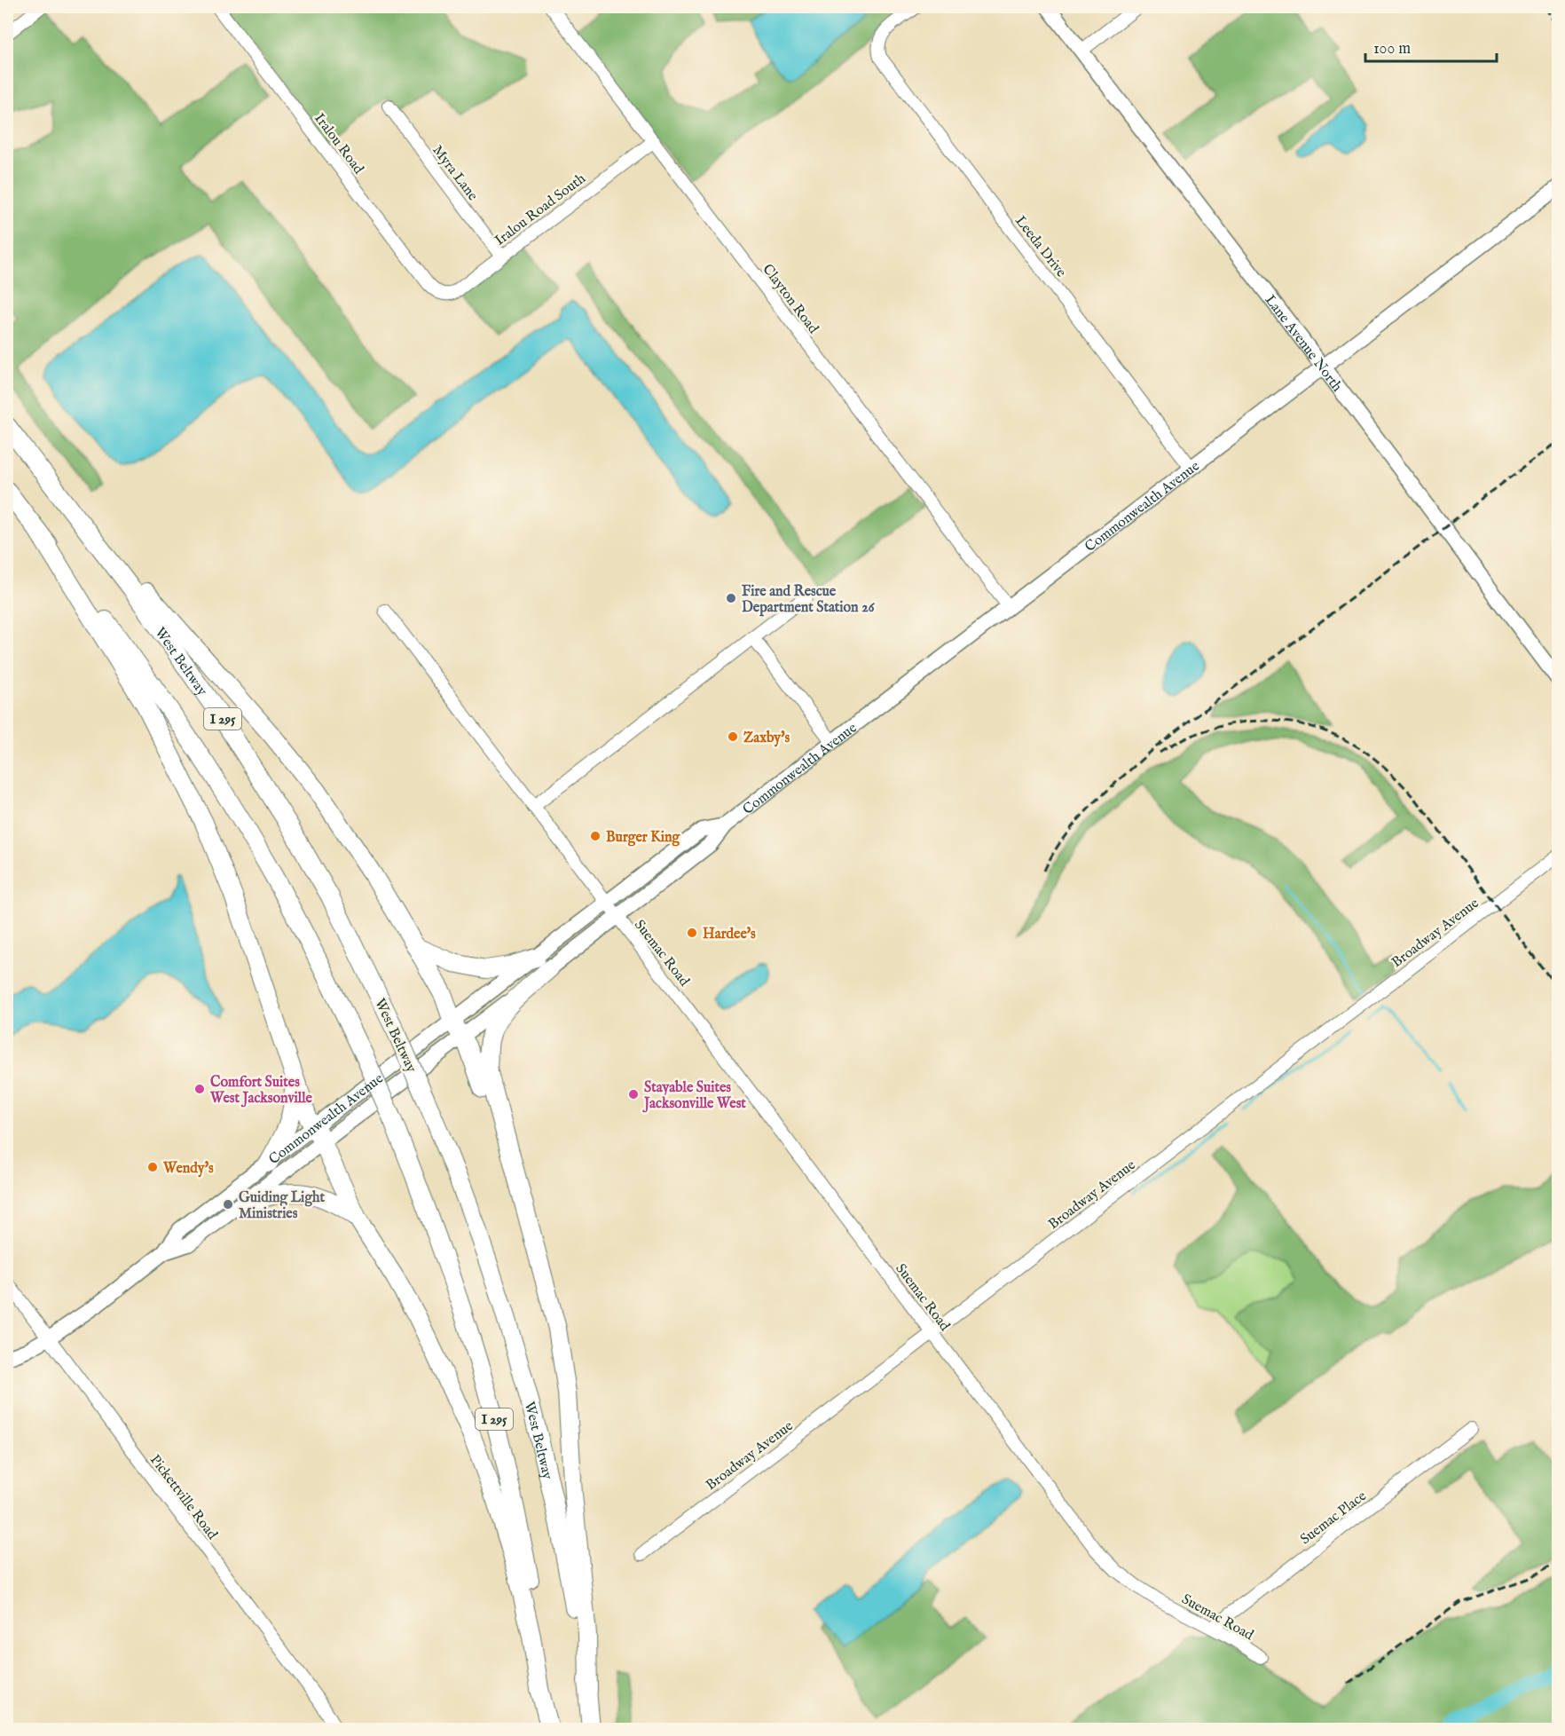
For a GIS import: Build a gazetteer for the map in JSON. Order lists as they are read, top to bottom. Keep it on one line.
{"streets":{"highway":["West Beltway","I 295"],"main road":["Lane Avenue North","Commonwealth Avenue"],"street":["Iralou Road","Myra Lane","Iralou Road South","Leeda Drive","Clayton Road","Broadway Avenue","Suemac Road","Pickettville Road","Suemac Place"]},"crossings":[["Iralou Road","Iralou Road South"],["Myra Lane","Iralou Road South"],["Iralou Road South","Clayton Road"],["Leeda Drive","Commonwealth Avenue"],["Clayton Road","Commonwealth Avenue"],["Lane Avenue North","Commonwealth Avenue"],["Commonwealth Avenue","Suemac Road"],["Commonwealth Avenue","Pickettville Road"],["Broadway Avenue","Suemac Road"],["Suemac Road","Suemac Place"]],"places":["Fire and Rescue Department Station 26","Zaxby's","Burger King","Hardee's","Comfort Suites West Jacksonville","Stayable Suites Jacksonville West","Wendy's","Guiding Light Ministries"],"scale_bar":"100 m"}
